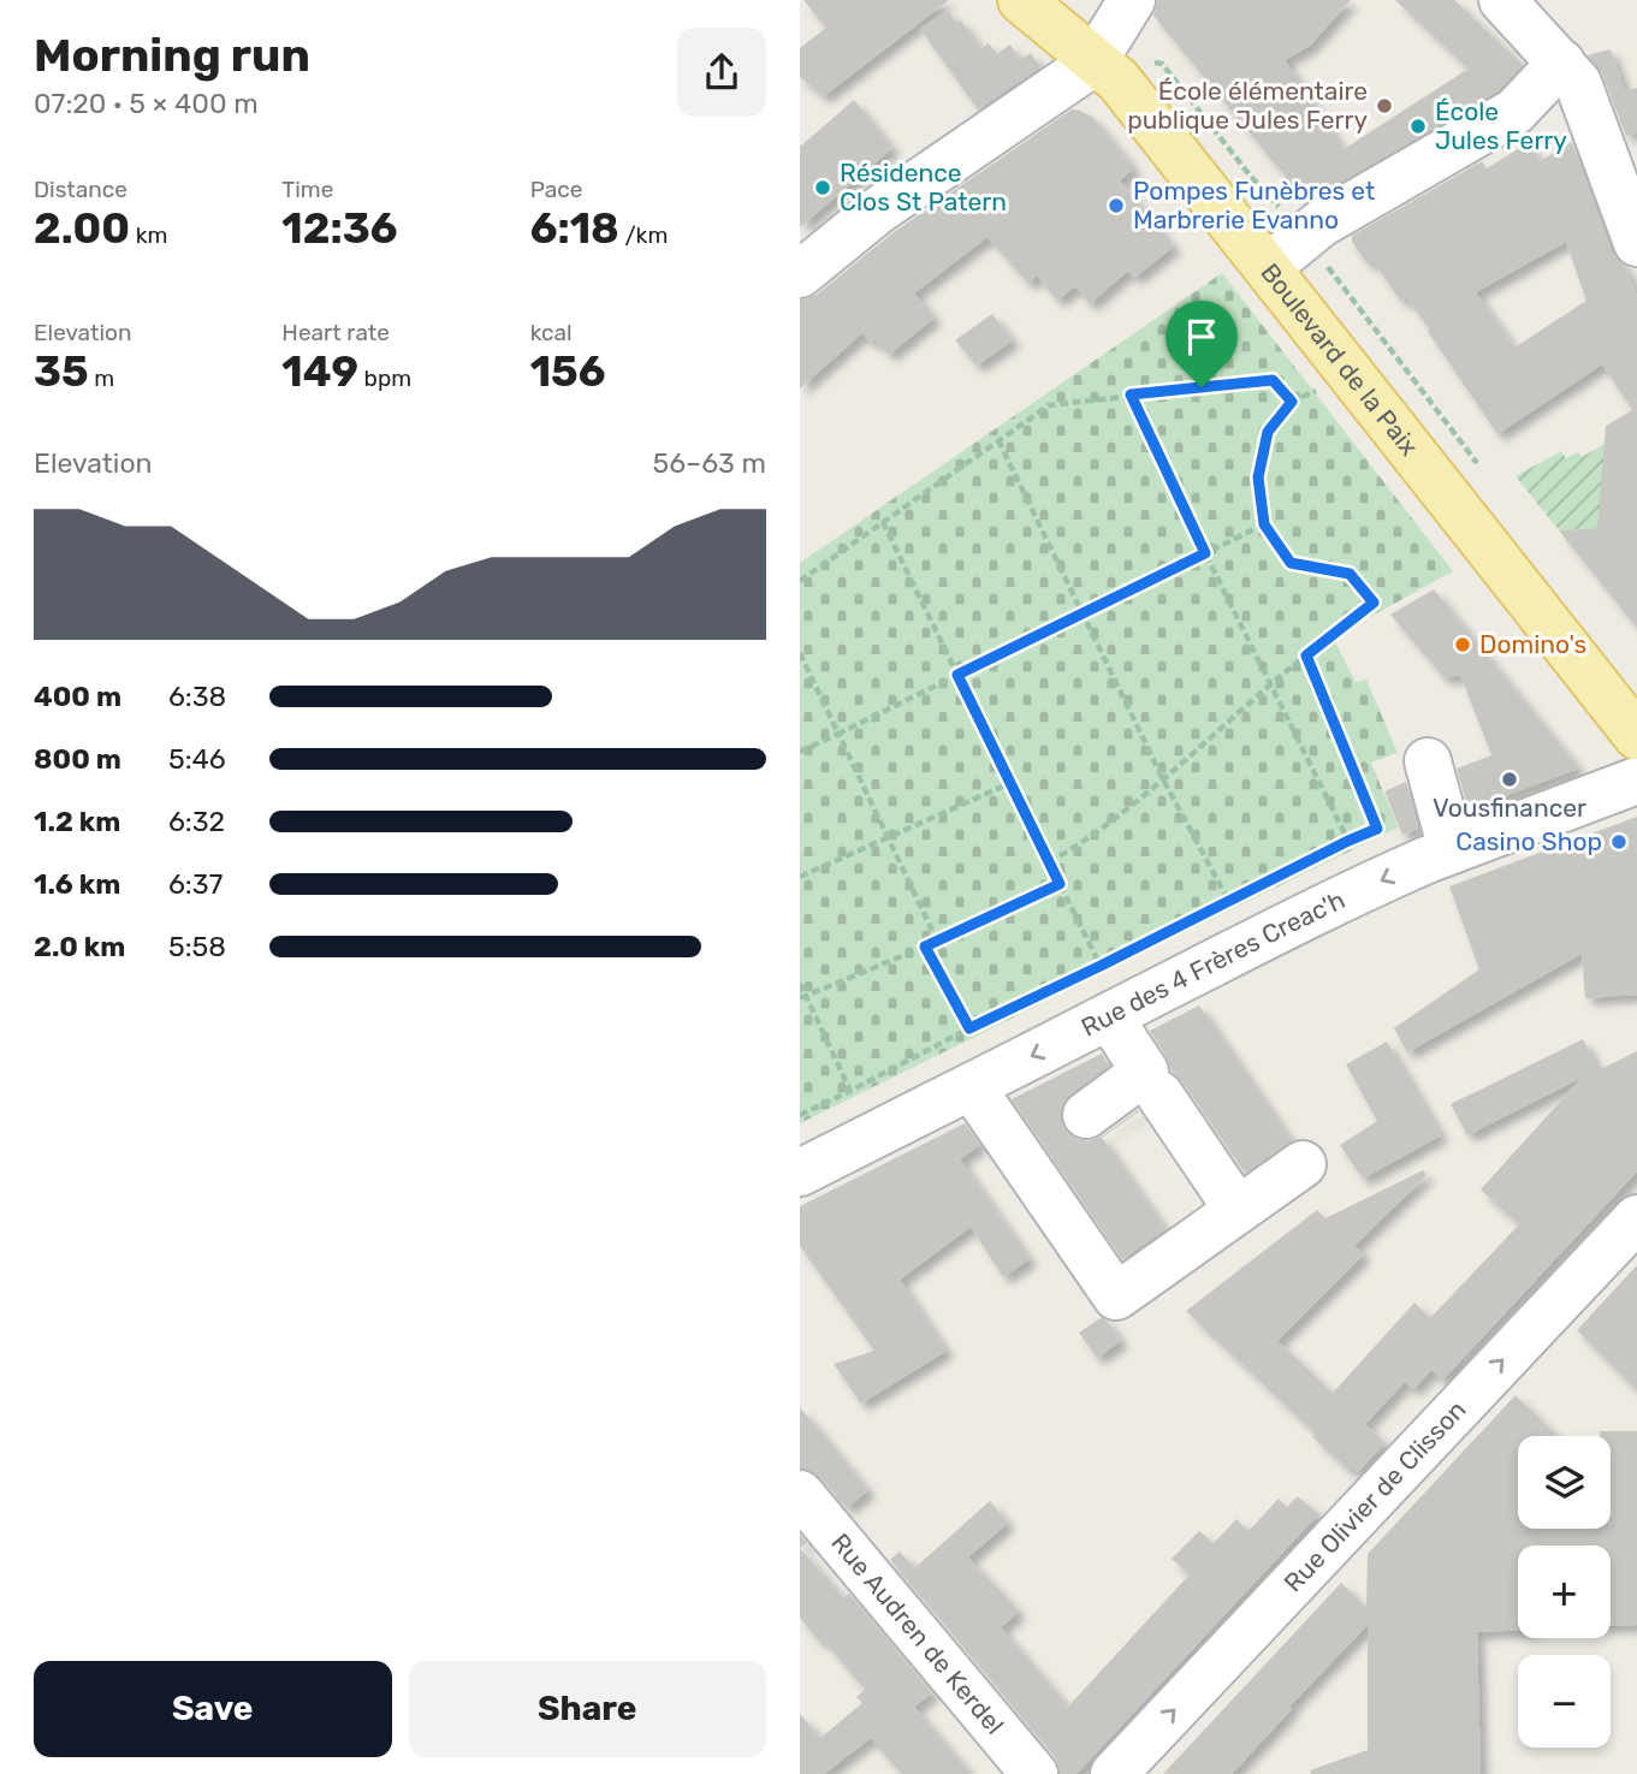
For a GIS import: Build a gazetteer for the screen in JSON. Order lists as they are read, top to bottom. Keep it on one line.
{"streets":{"main road":["Boulevard de la Paix"],"street":["Rue des 4 Frères Creac'h","Rue Olivier de Clisson","Rue Audren de Kerdel"]},"one_way":["Rue des 4 Frères Creac'h","Rue Olivier de Clisson"],"places":["École élémentaire publique Jules Ferry","École Jules Ferry","Résidence Clos St Patern","Pompes Funèbres et Marbrerie Evanno","Domino's","Vousfinancer","Casino Shop"],"page":{"heading":["Morning run","07:20 · 5 × 400 m"],"stats":[["Distance","2.00 km"],["Time","12:36"],["Pace","6:18 /km"],["Elevation","35 m"],["Heart rate","149 bpm"],["kcal","156"]],"chart":["Elevation","56–63 m"],"list":[{"name":"400 m","note":"6:38"},{"name":"800 m","note":"5:46"},{"name":"1.2 km","note":"6:32"},{"name":"1.6 km","note":"6:37"},{"name":"2.0 km","note":"5:58"}],"map_buttons":["+","−"],"buttons":["Save","Share"]}}
